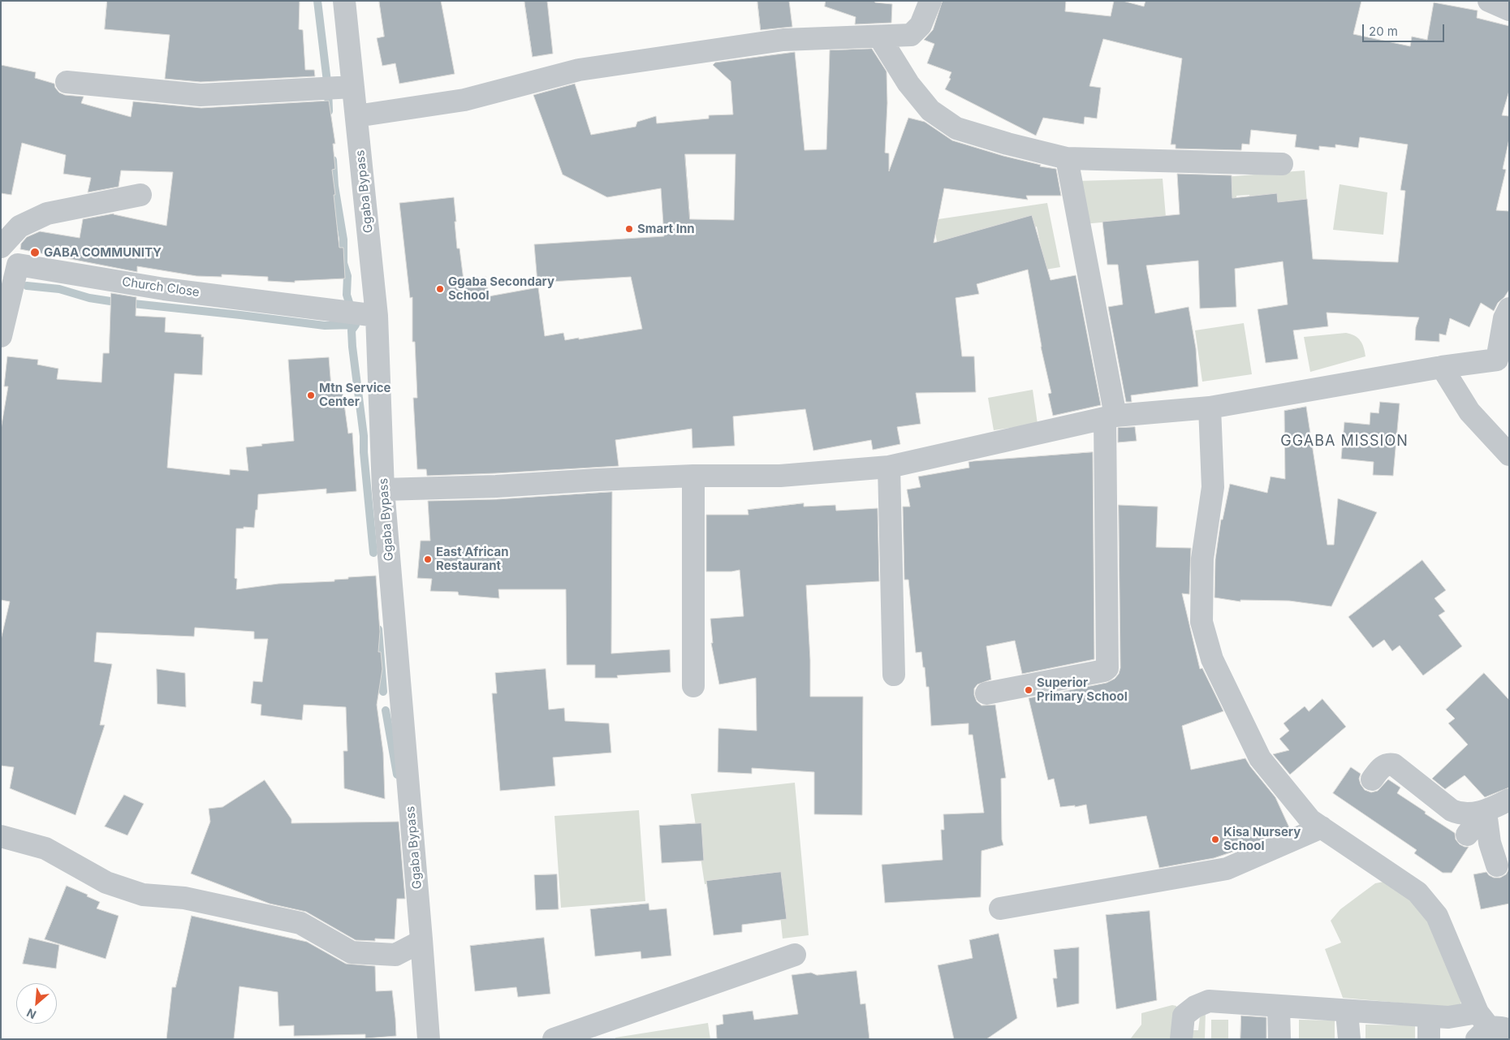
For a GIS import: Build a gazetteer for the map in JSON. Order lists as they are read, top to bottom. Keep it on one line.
{"streets":{"street":["Ggaba Bypass","Church Close"]},"crossings":[["Ggaba Bypass","Church Close"]],"districts":["GGABA MISSION"],"places":["Smart Inn","GABA COMMUNITY","Ggaba Secondary School","Mtn Service Center","East African Restaurant","Superior Primary School","Kisa Nursery School"],"scale_bar":"20 m","north":"bottom left"}
